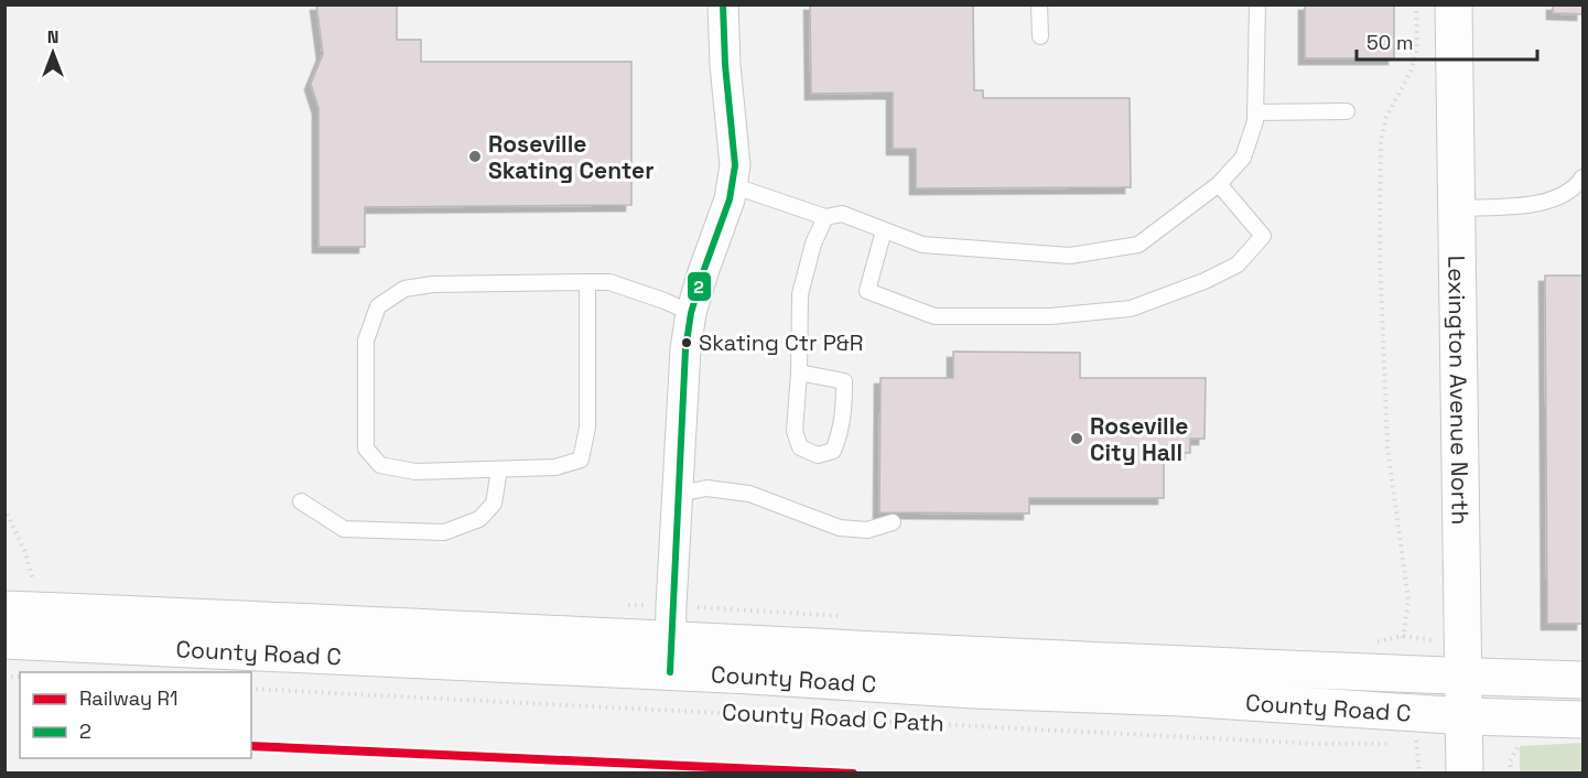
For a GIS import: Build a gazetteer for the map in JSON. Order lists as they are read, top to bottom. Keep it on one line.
{"streets":{"main road":["Lexington Avenue North","County Road C"],"path":["County Road C Path"]},"crossings":[["Lexington Avenue North","County Road C"]],"places":["Roseville Skating Center","Skating Ctr P&R","Roseville City Hall"],"lines":["transit line 2","rail line R1"],"legend":["Railway R1","2"],"scale_bar":"50 m","north":"top"}
